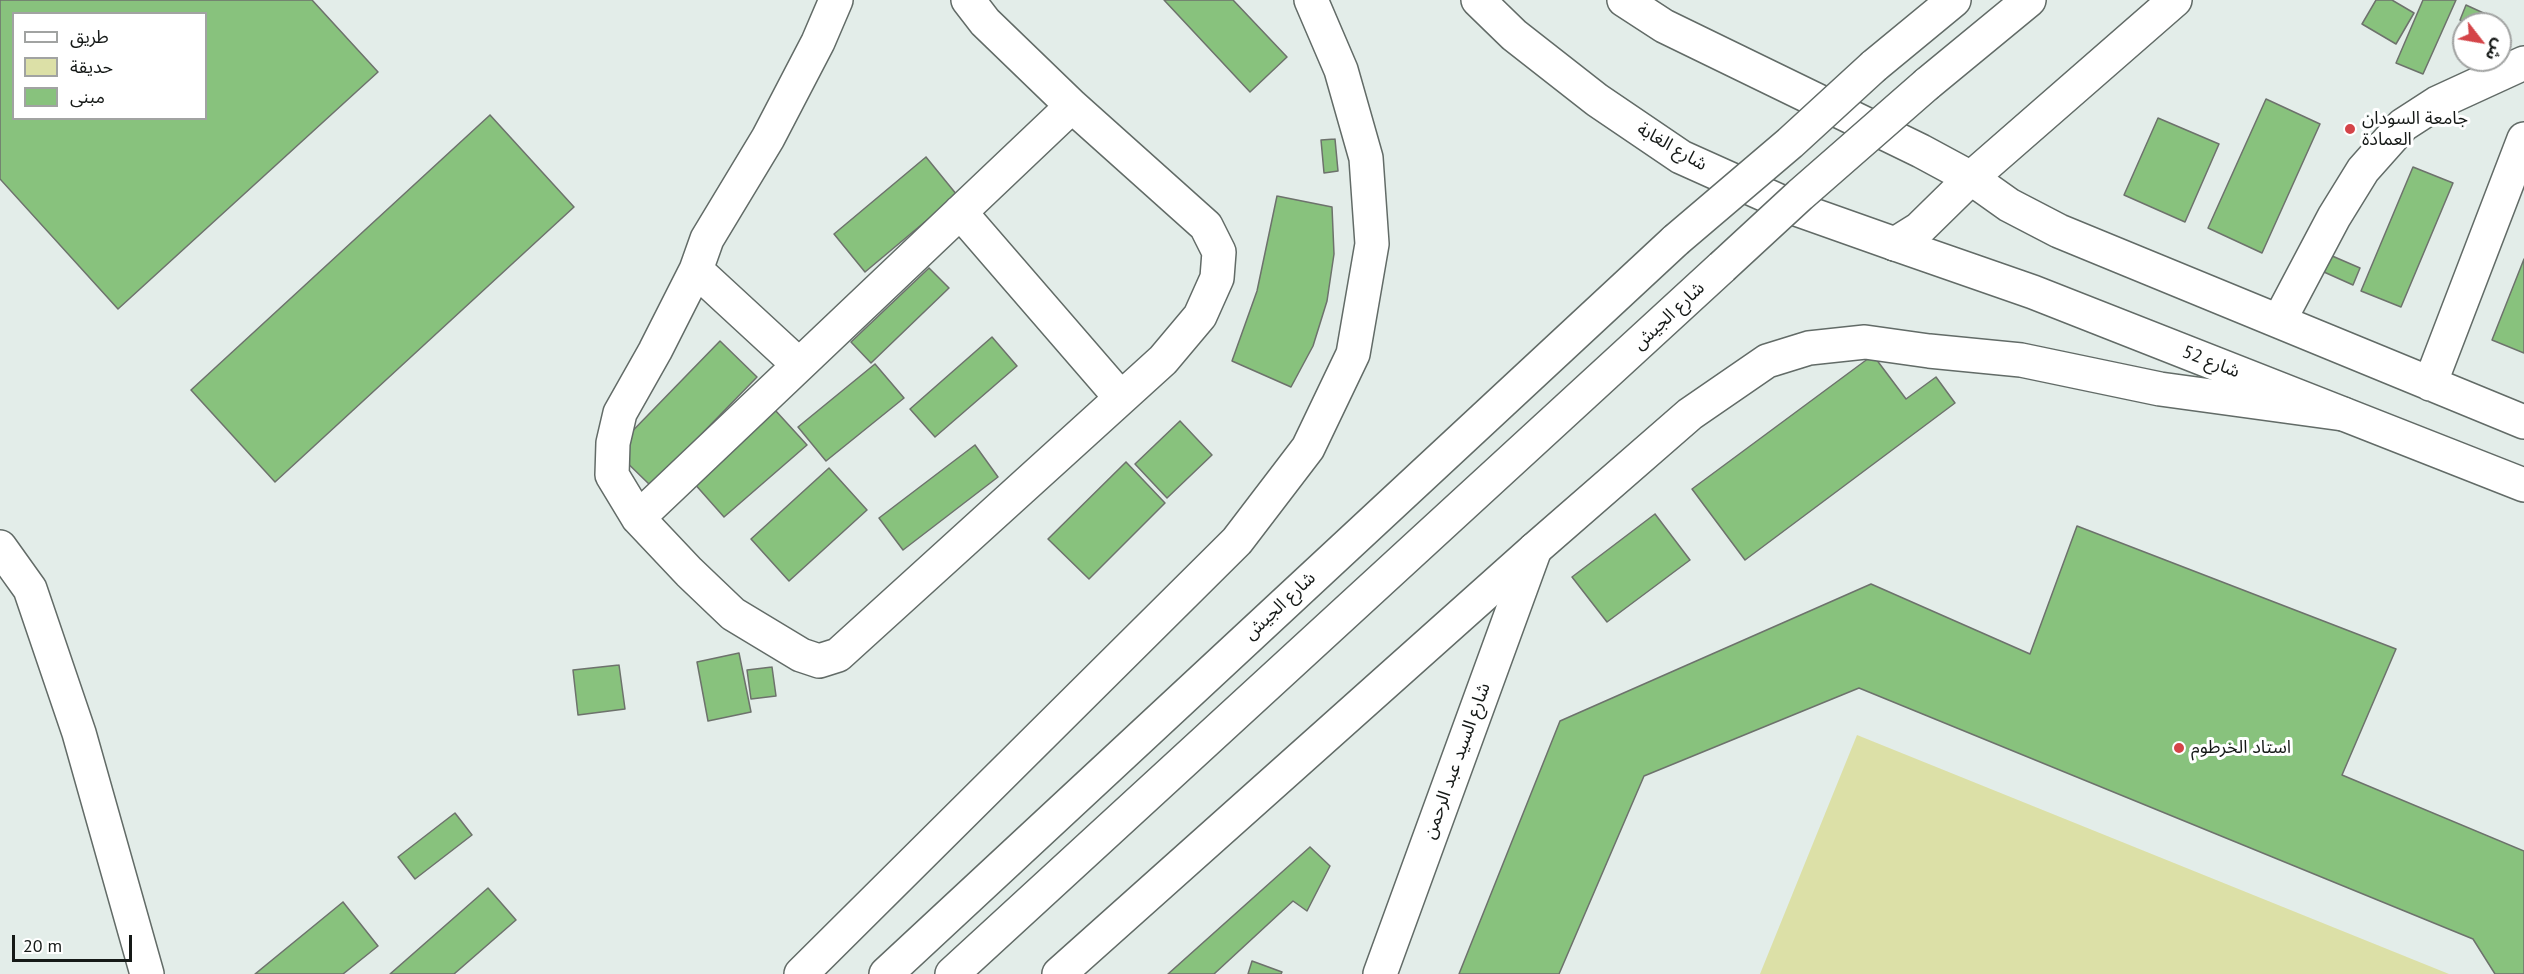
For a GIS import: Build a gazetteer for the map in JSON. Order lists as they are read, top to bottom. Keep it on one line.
{"streets":{"main road":["شارع الغابة","شارع الجيش","شارع 52","شارع السيد عبد الرحمن"]},"crossings":[["شارع الغابة","شارع 52"]],"places":["جامعة السودان العمادة","استاد الخرطوم"],"legend":["طريق","حديقة","مبنى"],"scale_bar":"20 m","north":"bottom right"}
